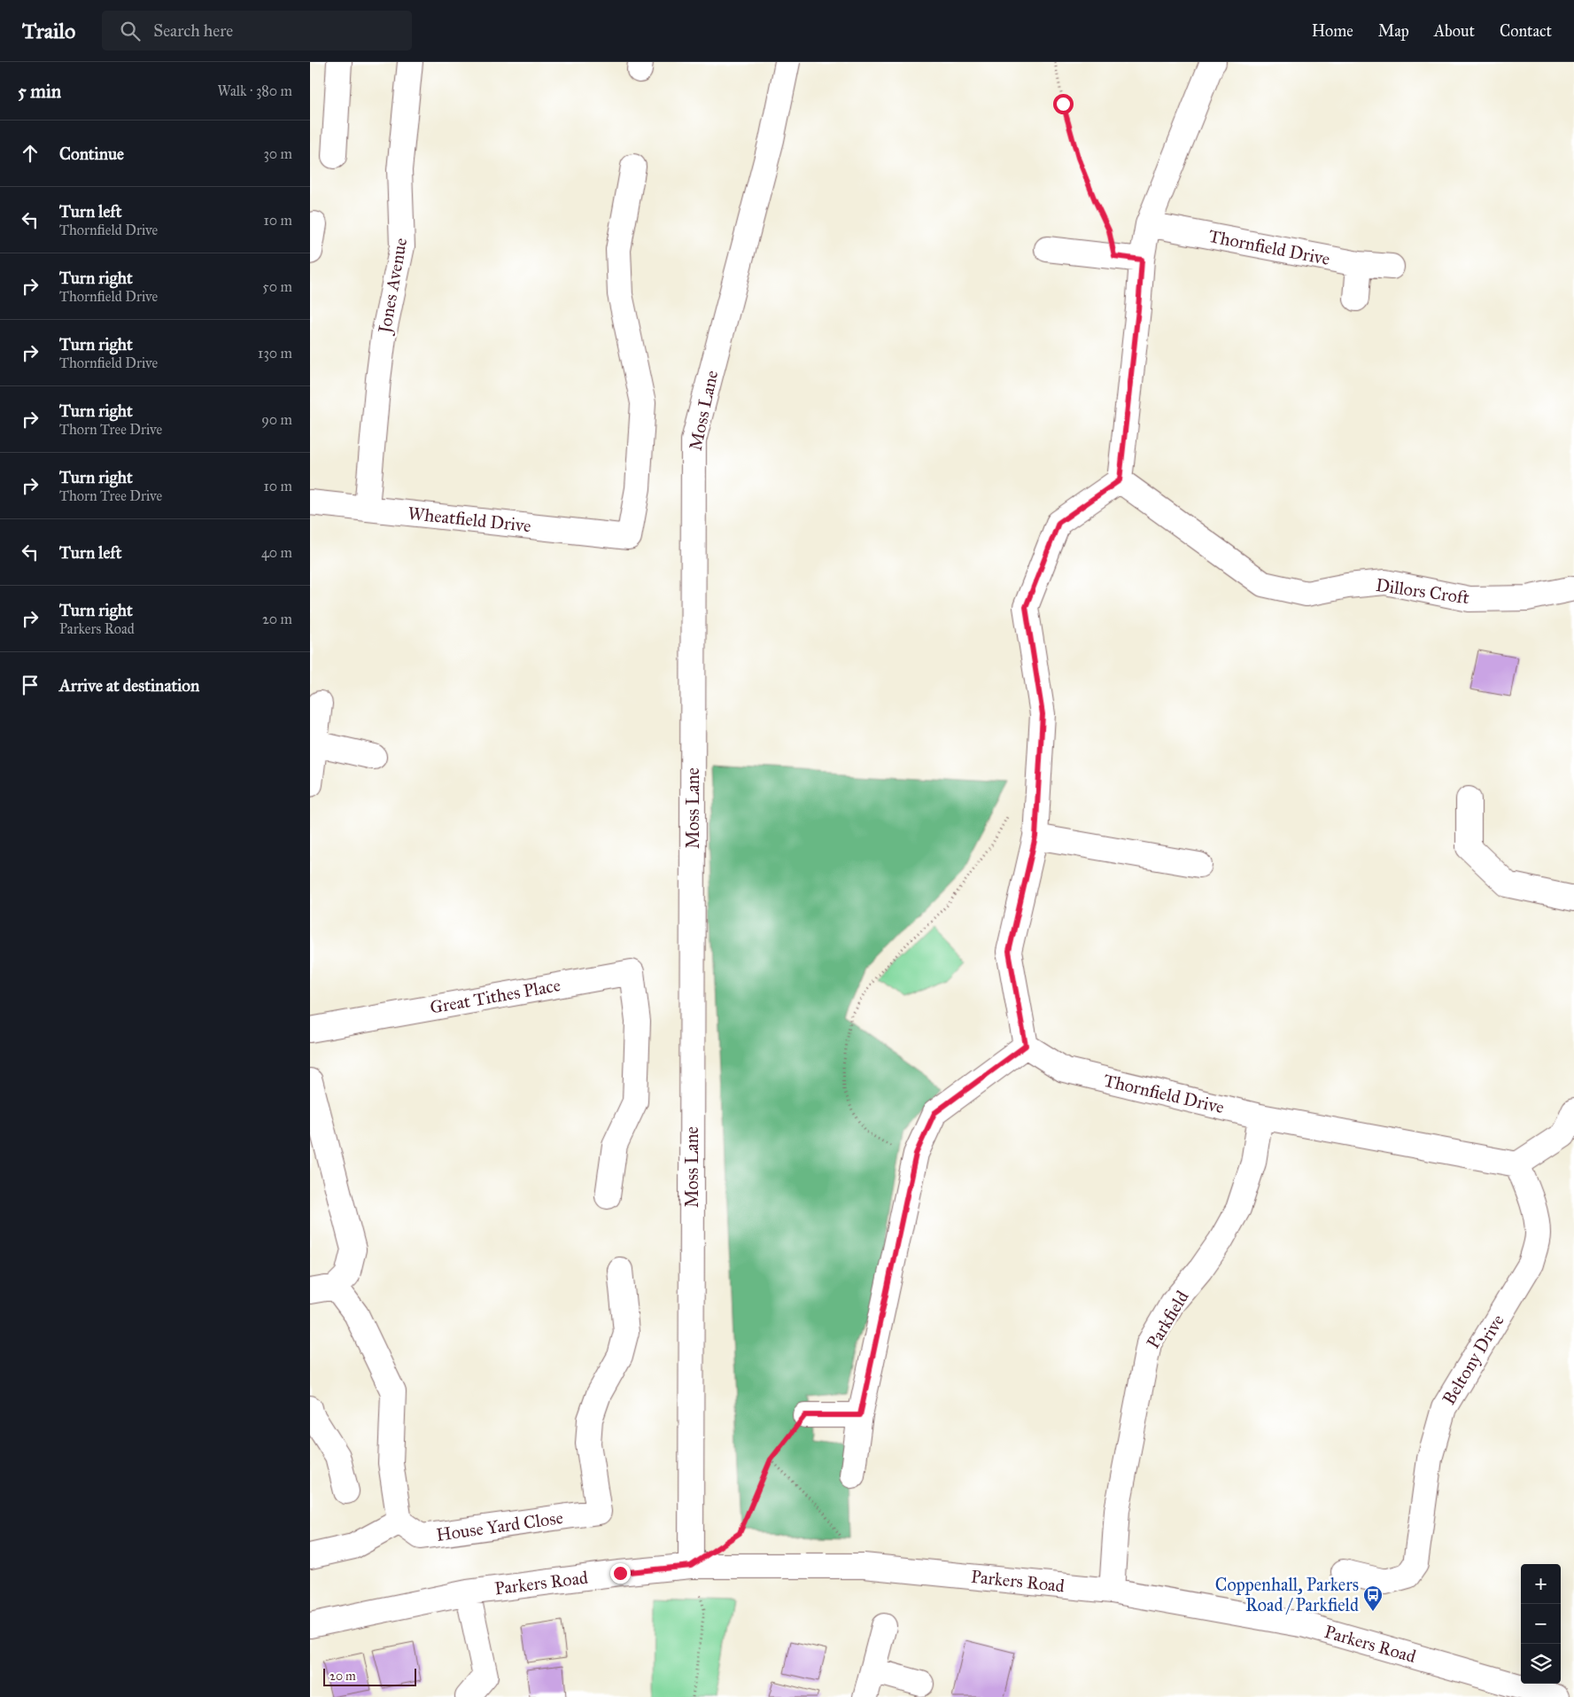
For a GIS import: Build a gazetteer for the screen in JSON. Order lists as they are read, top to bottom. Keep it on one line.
{"streets":{"street":["Thornfield Drive","Jones Avenue","Moss Lane","Wheatfield Drive","Dillors Croft","Great Tithes Place","Parkfield","Beltony Drive","House Yard Close","Parkers Road"]},"crossings":[["Thornfield Drive","Parkfield"],["Thornfield Drive","Beltony Drive"],["Jones Avenue","Wheatfield Drive"],["Moss Lane","Parkers Road"],["Parkfield","Parkers Road"]],"places":{"bus stop":["Coppenhall, Parkers Road / Parkfield"]},"scale_bar":"20 m","page":{"header":"Trailo","search":"Search here","nav":["Home","Map","About","Contact"],"heading":["5 min","Walk · 380 m"],"list":[["Continue","30 m"],["Turn left","Thornfield Drive","10 m"],["Turn right","Thornfield Drive","50 m"],["Turn right","Thornfield Drive","130 m"],["Turn right","Thorn Tree Drive","90 m"],["Turn right","Thorn Tree Drive","10 m"],["Turn left","40 m"],["Turn right","Parkers Road","20 m"],"Arrive at destination"],"map_buttons":["+","−"],"scale":"20 m"}}
